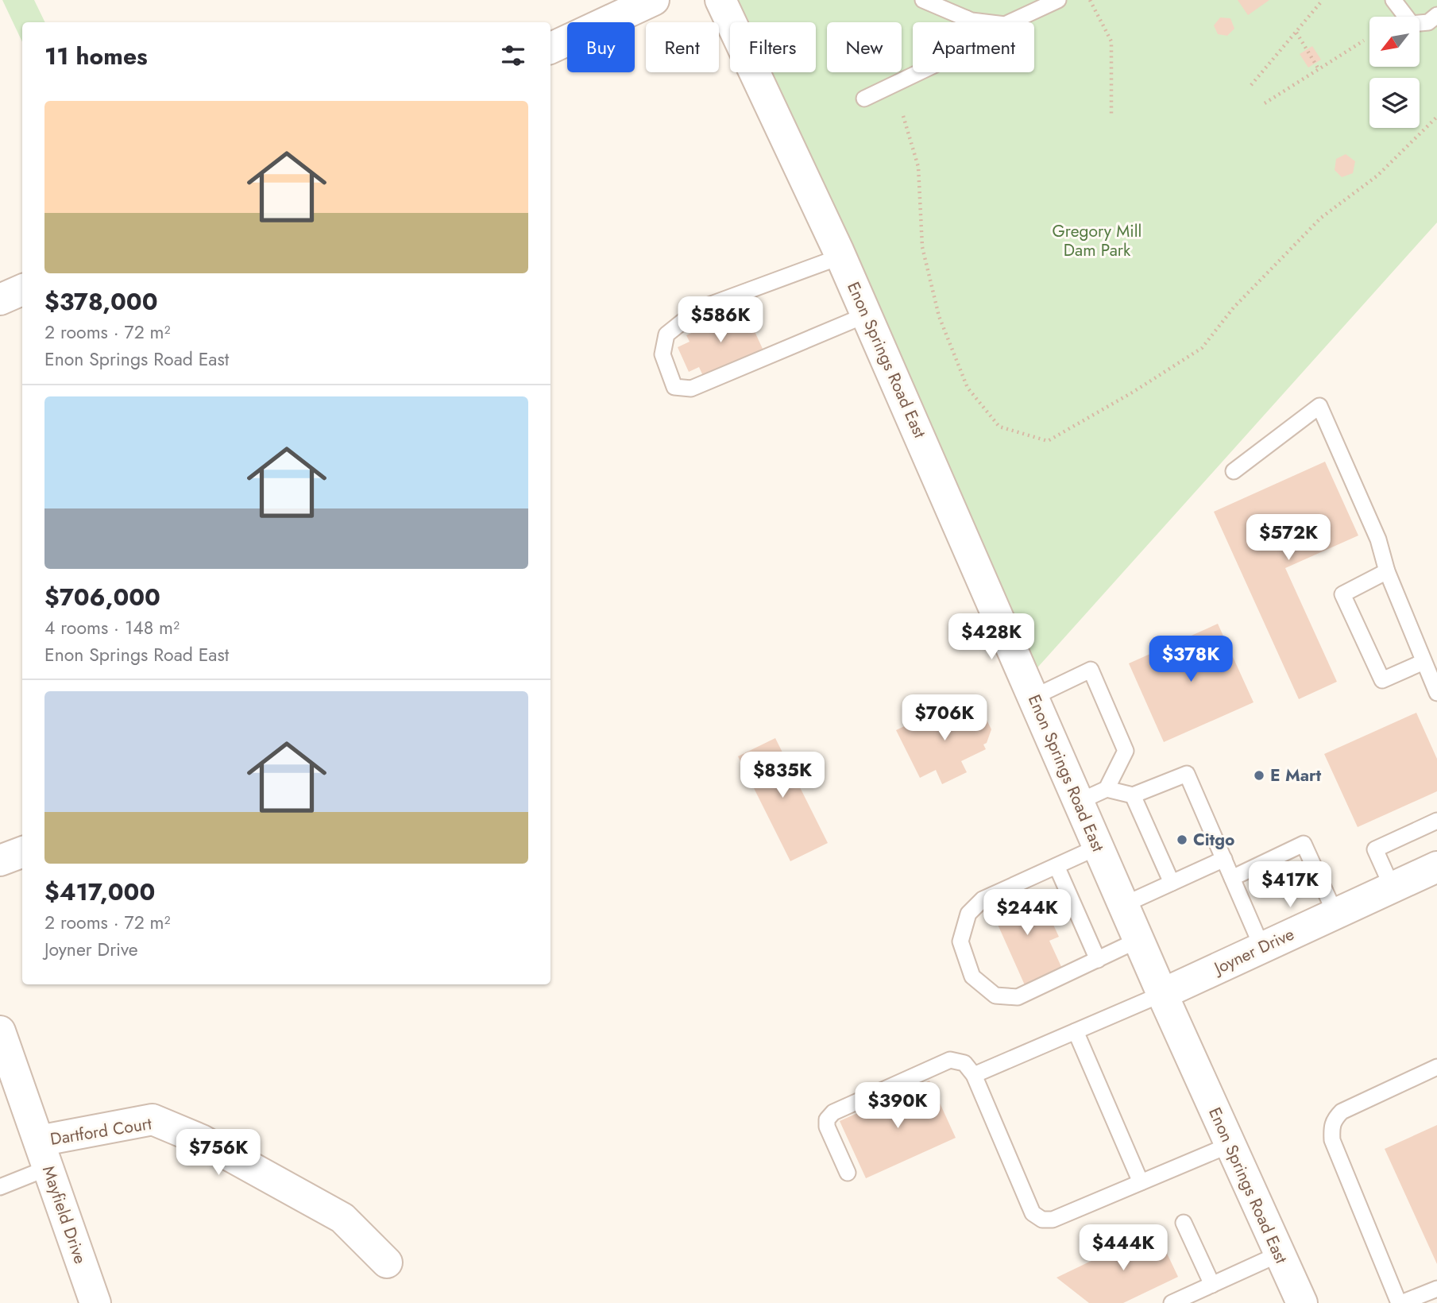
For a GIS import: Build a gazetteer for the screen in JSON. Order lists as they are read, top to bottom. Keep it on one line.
{"streets":{"street":["Enon Springs Road East","Joyner Drive","Dartford Court","Mayfield Drive"]},"crossings":[["Enon Springs Road East","Joyner Drive"],["Dartford Court","Mayfield Drive"]],"parks":["Gregory Mill Dam Park"],"places":["E Mart","Citgo"],"north":"bottom left","page":{"chip":["Buy","Rent","Filters","New","Apartment"],"heading":"11 homes","list":[{"name":"$378,000","note":"2 rooms · 72 m² · Enon Springs Road East"},{"name":"$706,000","note":"4 rooms · 148 m² · Enon Springs Road East"},{"name":"$417,000","note":"2 rooms · 72 m² · Joyner Drive"}],"price":["$586K","$572K","$428K","$378K","$706K","$835K","$417K","$244K","$390K","$756K","$444K"]}}
